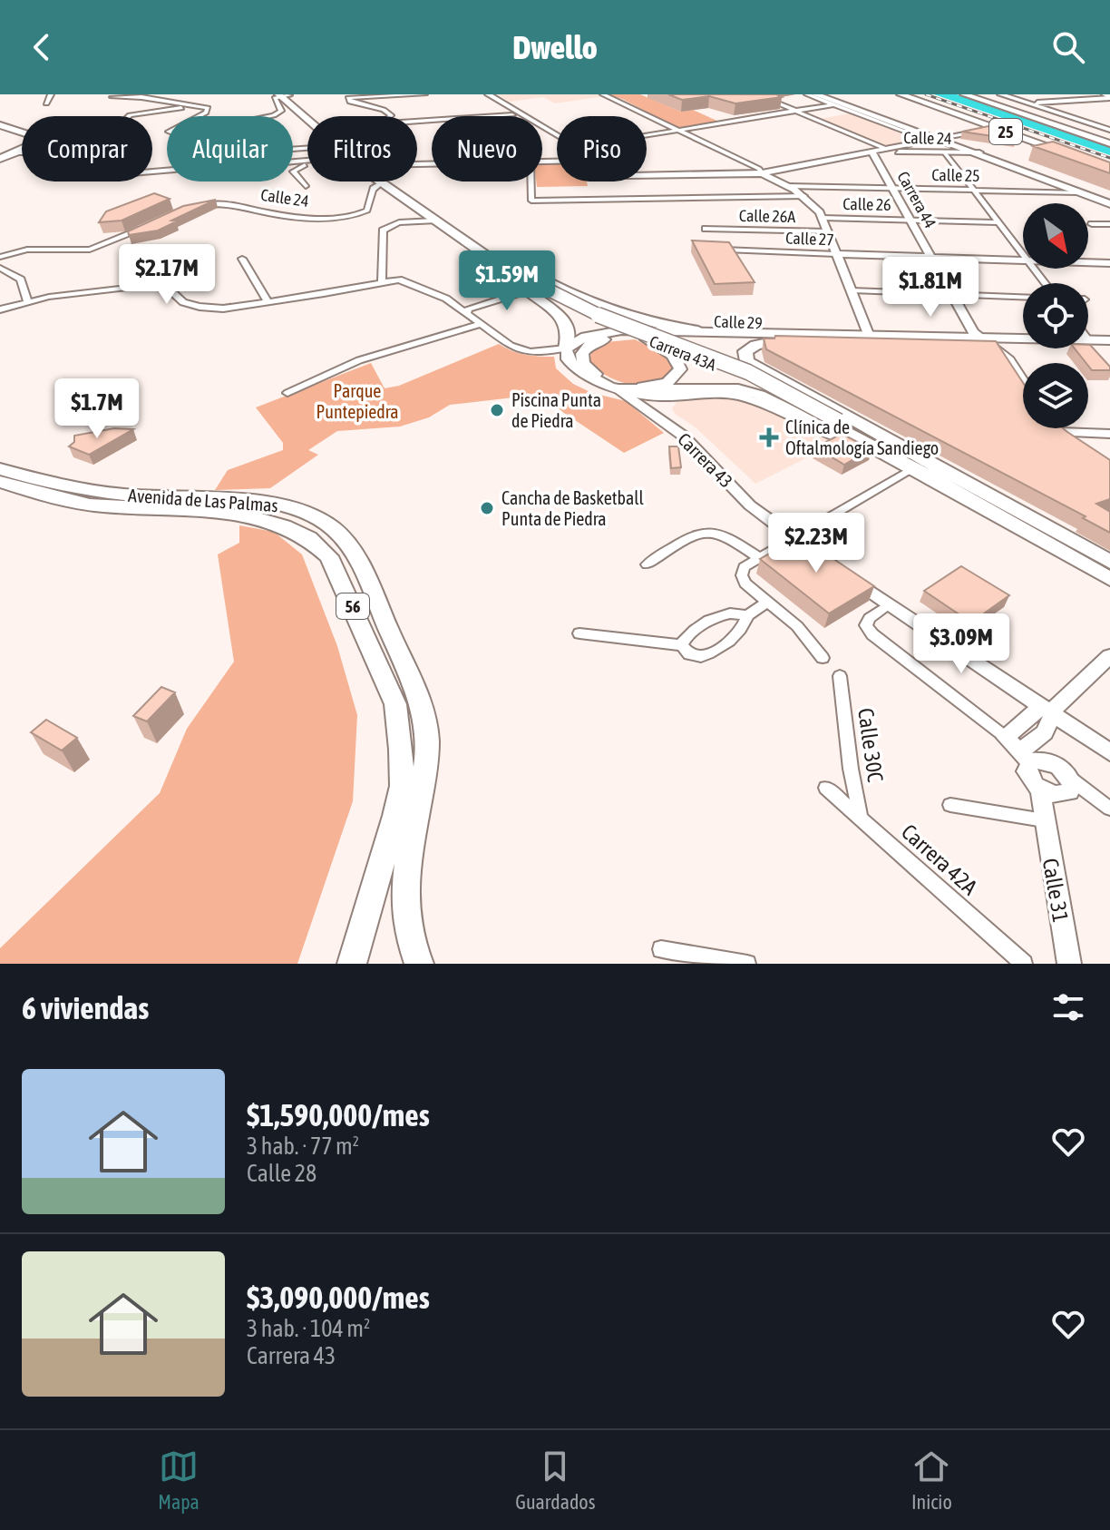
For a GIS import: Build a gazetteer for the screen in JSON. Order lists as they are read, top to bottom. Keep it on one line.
{"streets":{"main road":["25","Calle 29","Carrera 43A","Avenida de Las Palmas","56"],"street":["Calle 24","Calle 25","Carrera 44","Calle 26","Calle 26A","Calle 27","Carrera 43","Calle 30C","Carrera 42A","Calle 31"]},"crossings":[["Calle 24","Carrera 44"],["Calle 25","Carrera 44"],["Carrera 44","Calle 26"],["Carrera 44","Calle 27"],["Carrera 44","Calle 29"],["Calle 29","Carrera 43A"],["Calle 30C","Carrera 42A"]],"parks":["Parque Puntepiedra"],"places":{"other":["Piscina Punta de Piedra","Cancha de Basketball Punta de Piedra"],"health":["Clínica de Oftalmología Sandiego"]},"north":"bottom right","page":{"header":"Dwello","chip":["Comprar","Alquilar","Filtros","Nuevo","Piso"],"price":["$2.17M","$1.59M","$1.81M","$1.7M","$2.23M","$3.09M"],"heading":"6 viviendas","list":[{"name":"$1,590,000/mes","note":"3 hab. · 77 m² · Calle 28"},{"name":"$3,090,000/mes","note":"3 hab. · 104 m² · Carrera 43"}],"tabs":["Mapa","Guardados","Inicio"]}}
